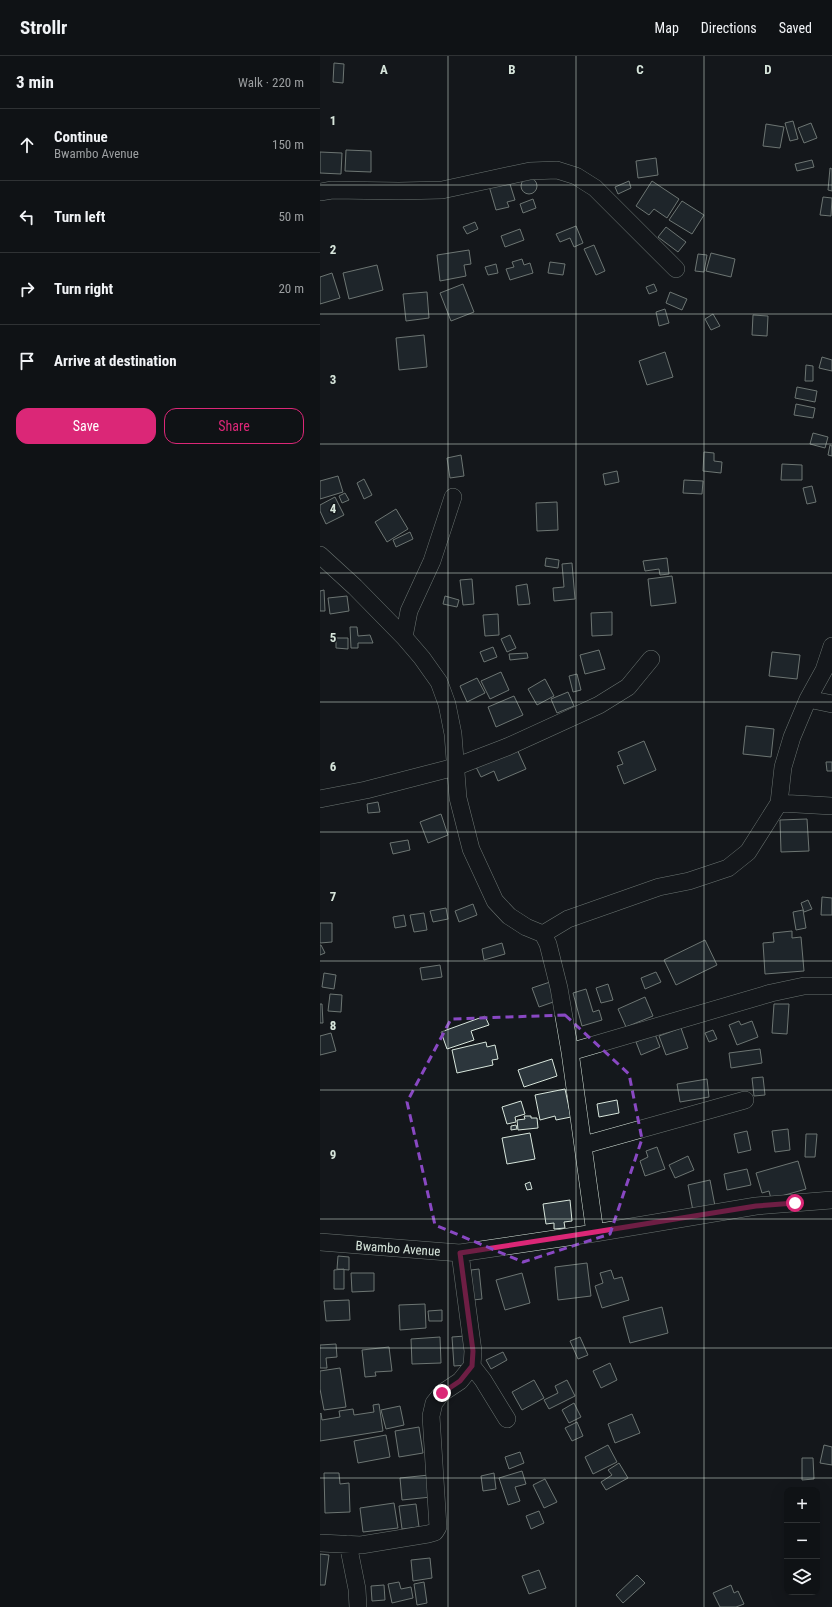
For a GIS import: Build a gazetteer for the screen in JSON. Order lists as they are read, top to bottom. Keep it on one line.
{"streets":{"street":["Bwambo Avenue"]},"page":{"header":"Strollr","nav":["Map","Directions","Saved"],"heading":["3 min","Walk · 220 m"],"list":[["Continue","Bwambo Avenue","150 m"],["Turn left","50 m"],["Turn right","20 m"],"Arrive at destination"],"buttons":["Save","Share"],"map_buttons":["+","−"]},"grid":{"columns":["A","B","C","D"],"rows":["1","2","3","4","5","6","7","8","9"]}}
